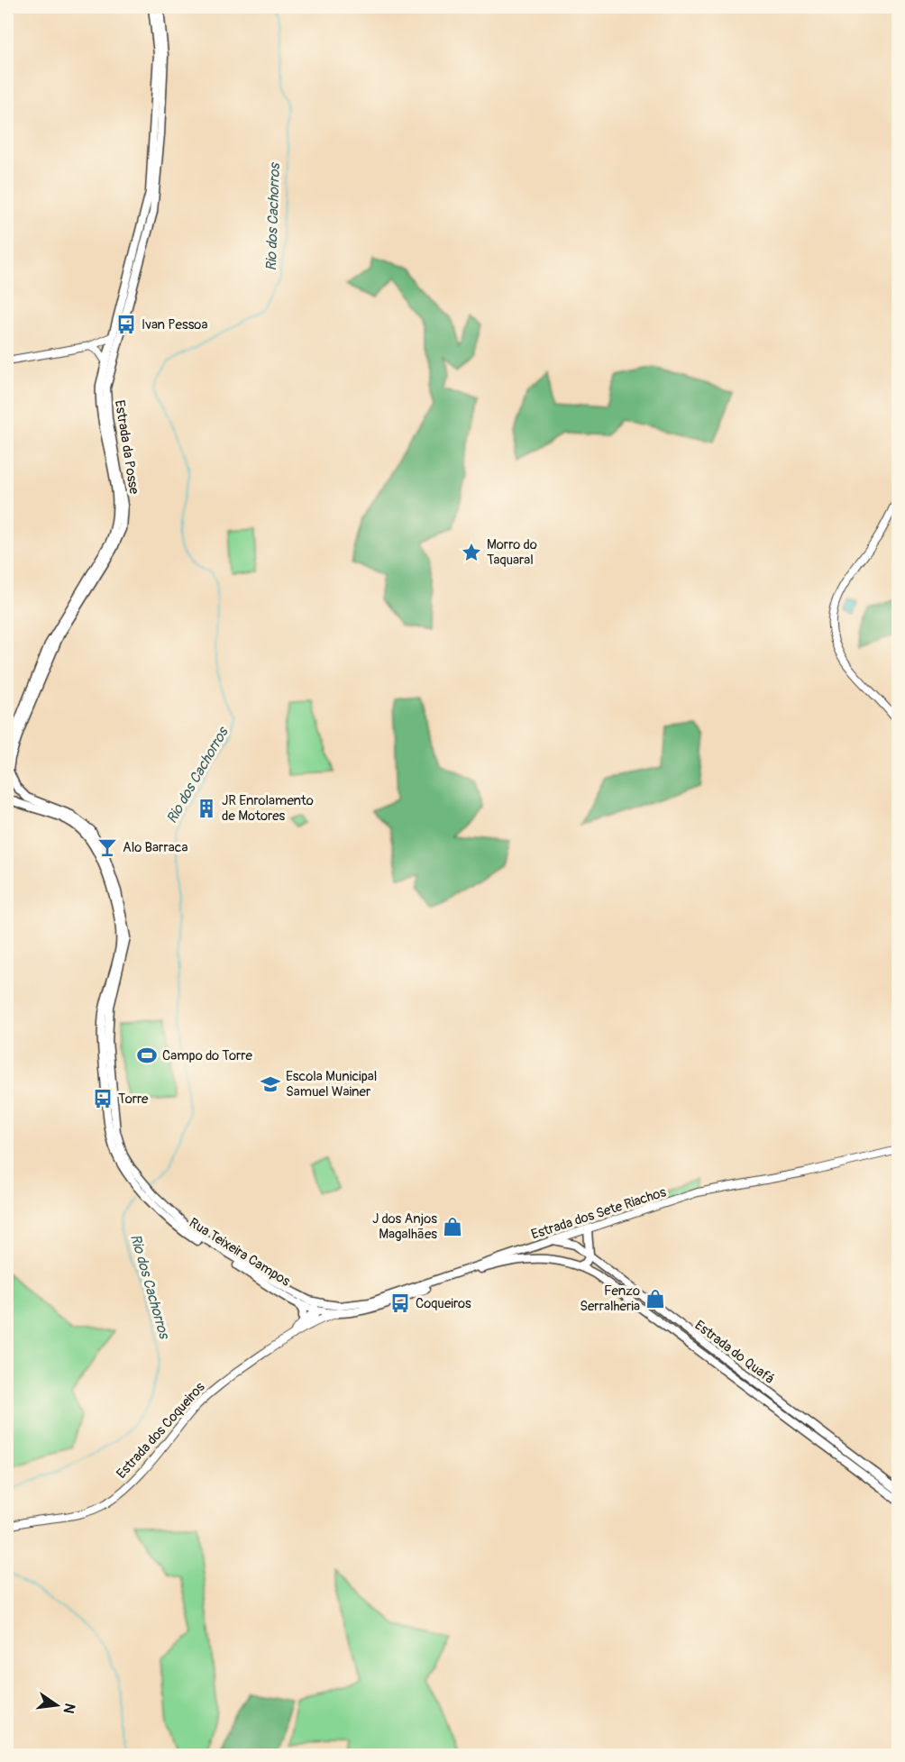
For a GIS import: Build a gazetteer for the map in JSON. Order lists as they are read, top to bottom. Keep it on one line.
{"streets":{"main road":["Estrada da Posse","Estrada dos Sete Riachos","Rua Teixeira Campos","Estrada do Quafá"],"street":["Estrada dos Coqueiros"]},"crossings":[["Estrada dos Sete Riachos","Rua Teixeira Campos"],["Estrada dos Sete Riachos","Estrada do Quafá"],["Estrada dos Sete Riachos","Estrada dos Coqueiros"],["Rua Teixeira Campos","Estrada dos Coqueiros"]],"water":["Rio dos Cachorros"],"places":{"bus stop":["Ivan Pessoa","Torre","Coqueiros"],"place":["Morro do Taquaral"],"building":["JR Enrolamento de Motores"],"bar":["Alo Barraca"],"sports":["Campo do Torre"],"school or university":["Escola Municipal Samuel Wainer"],"shop":["J dos Anjos Magalhães","Fenzo Serralheria"]},"north":"right"}
